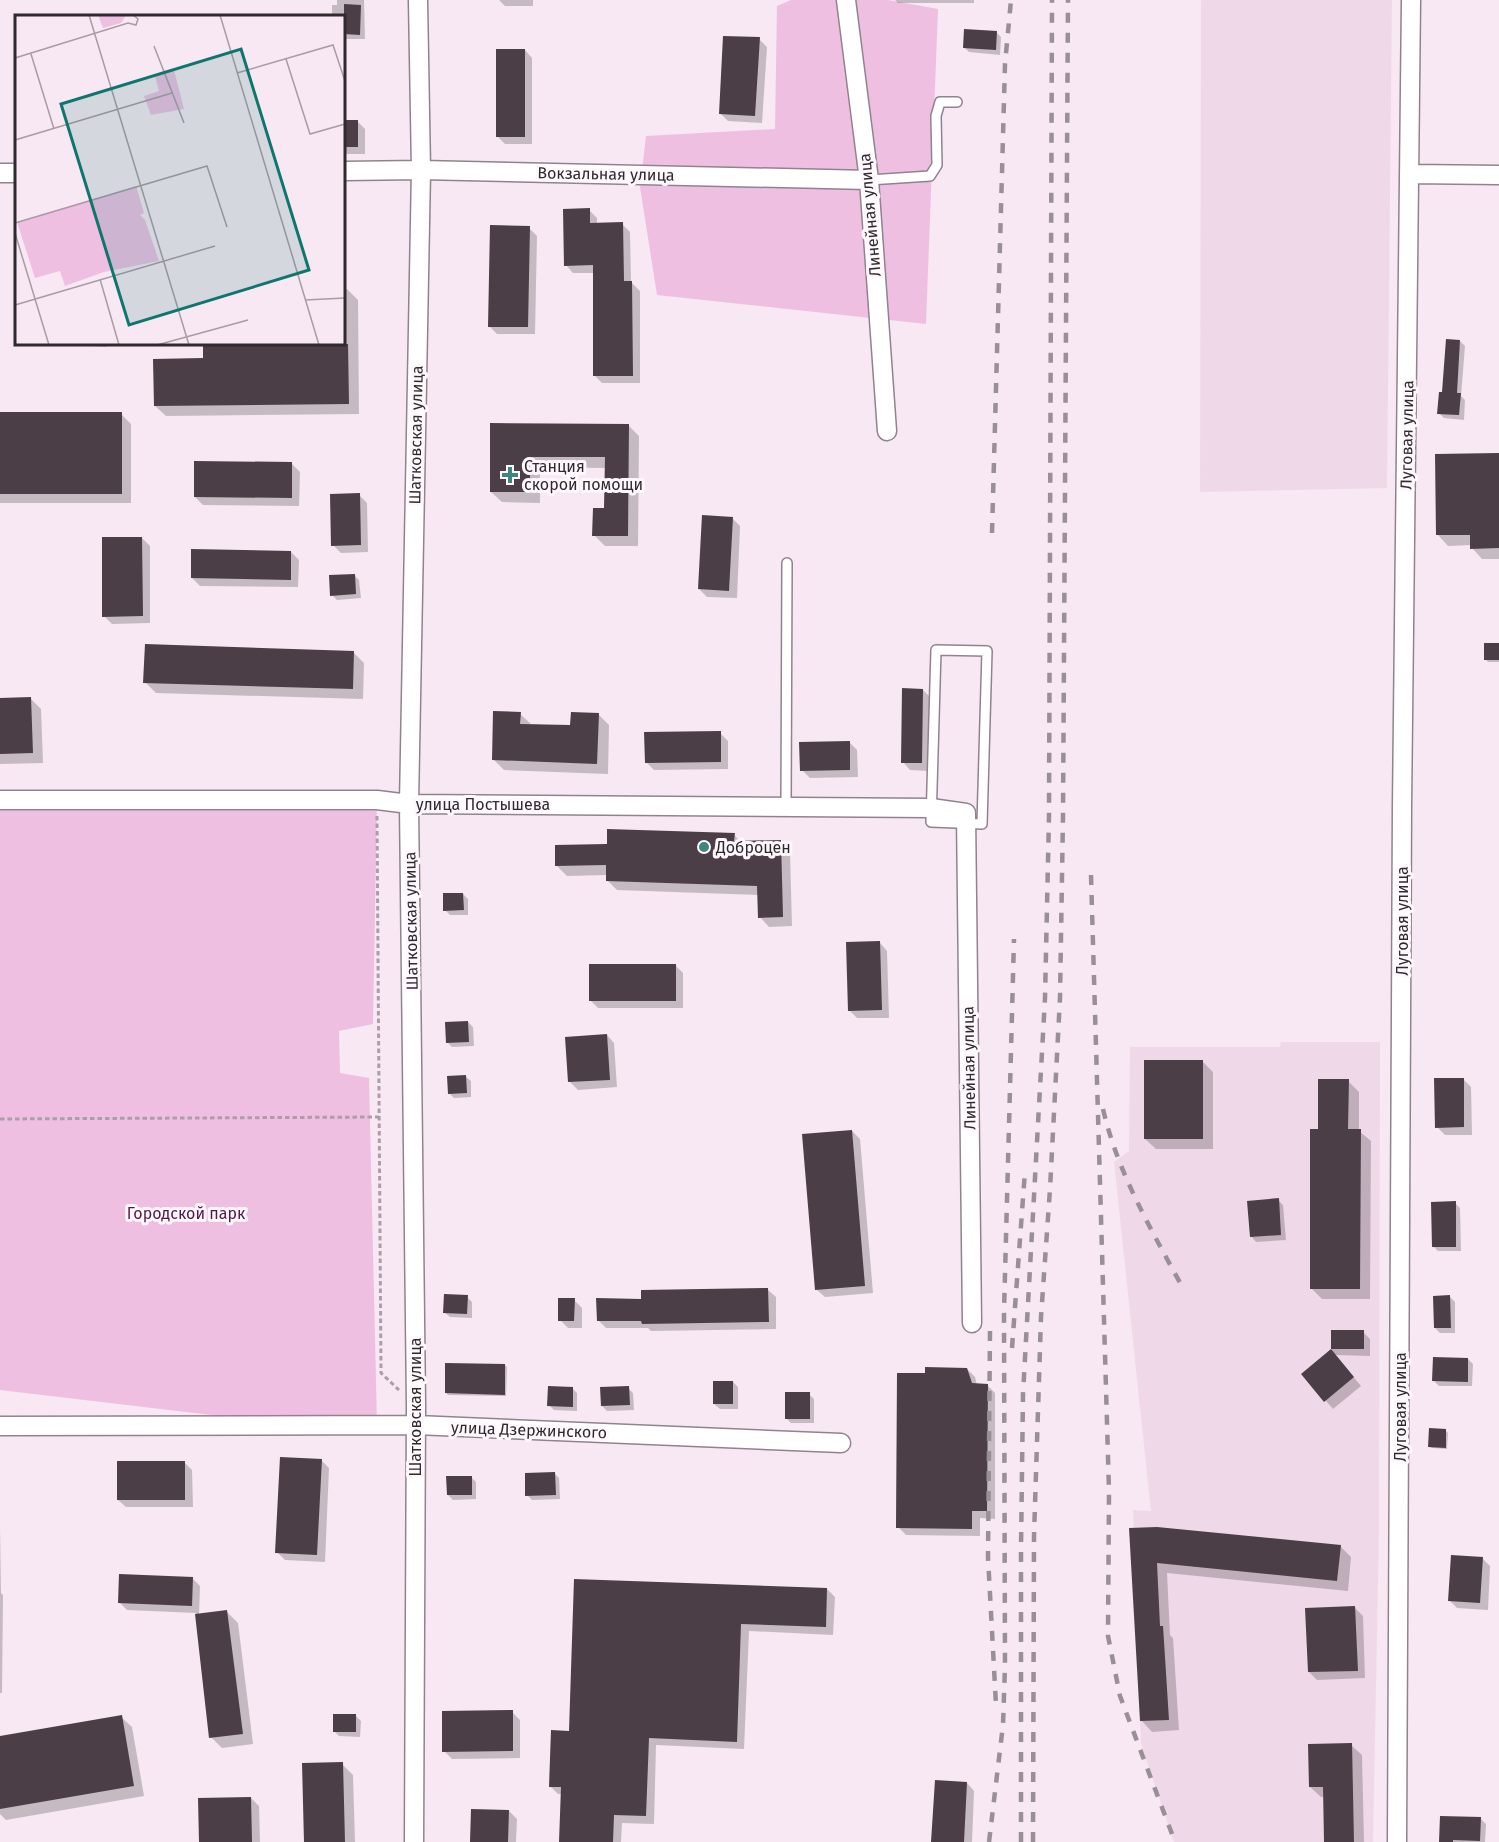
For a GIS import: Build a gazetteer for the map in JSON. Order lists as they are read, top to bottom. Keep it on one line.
{"streets":{"street":["Вокзальная улица","Линейная улица","Шатковская улица","Луговая улица","улица Постышева","улица Дзержинского"]},"crossings":[["Вокзальная улица","Линейная улица"],["Вокзальная улица","Шатковская улица"],["Линейная улица","улица Постышева"],["Шатковская улица","улица Постышева"],["Шатковская улица","улица Дзержинского"]],"parks":["Городской парк"],"places":{"health":["Станция скорой помощи"],"other":["Доброцен"]}}
